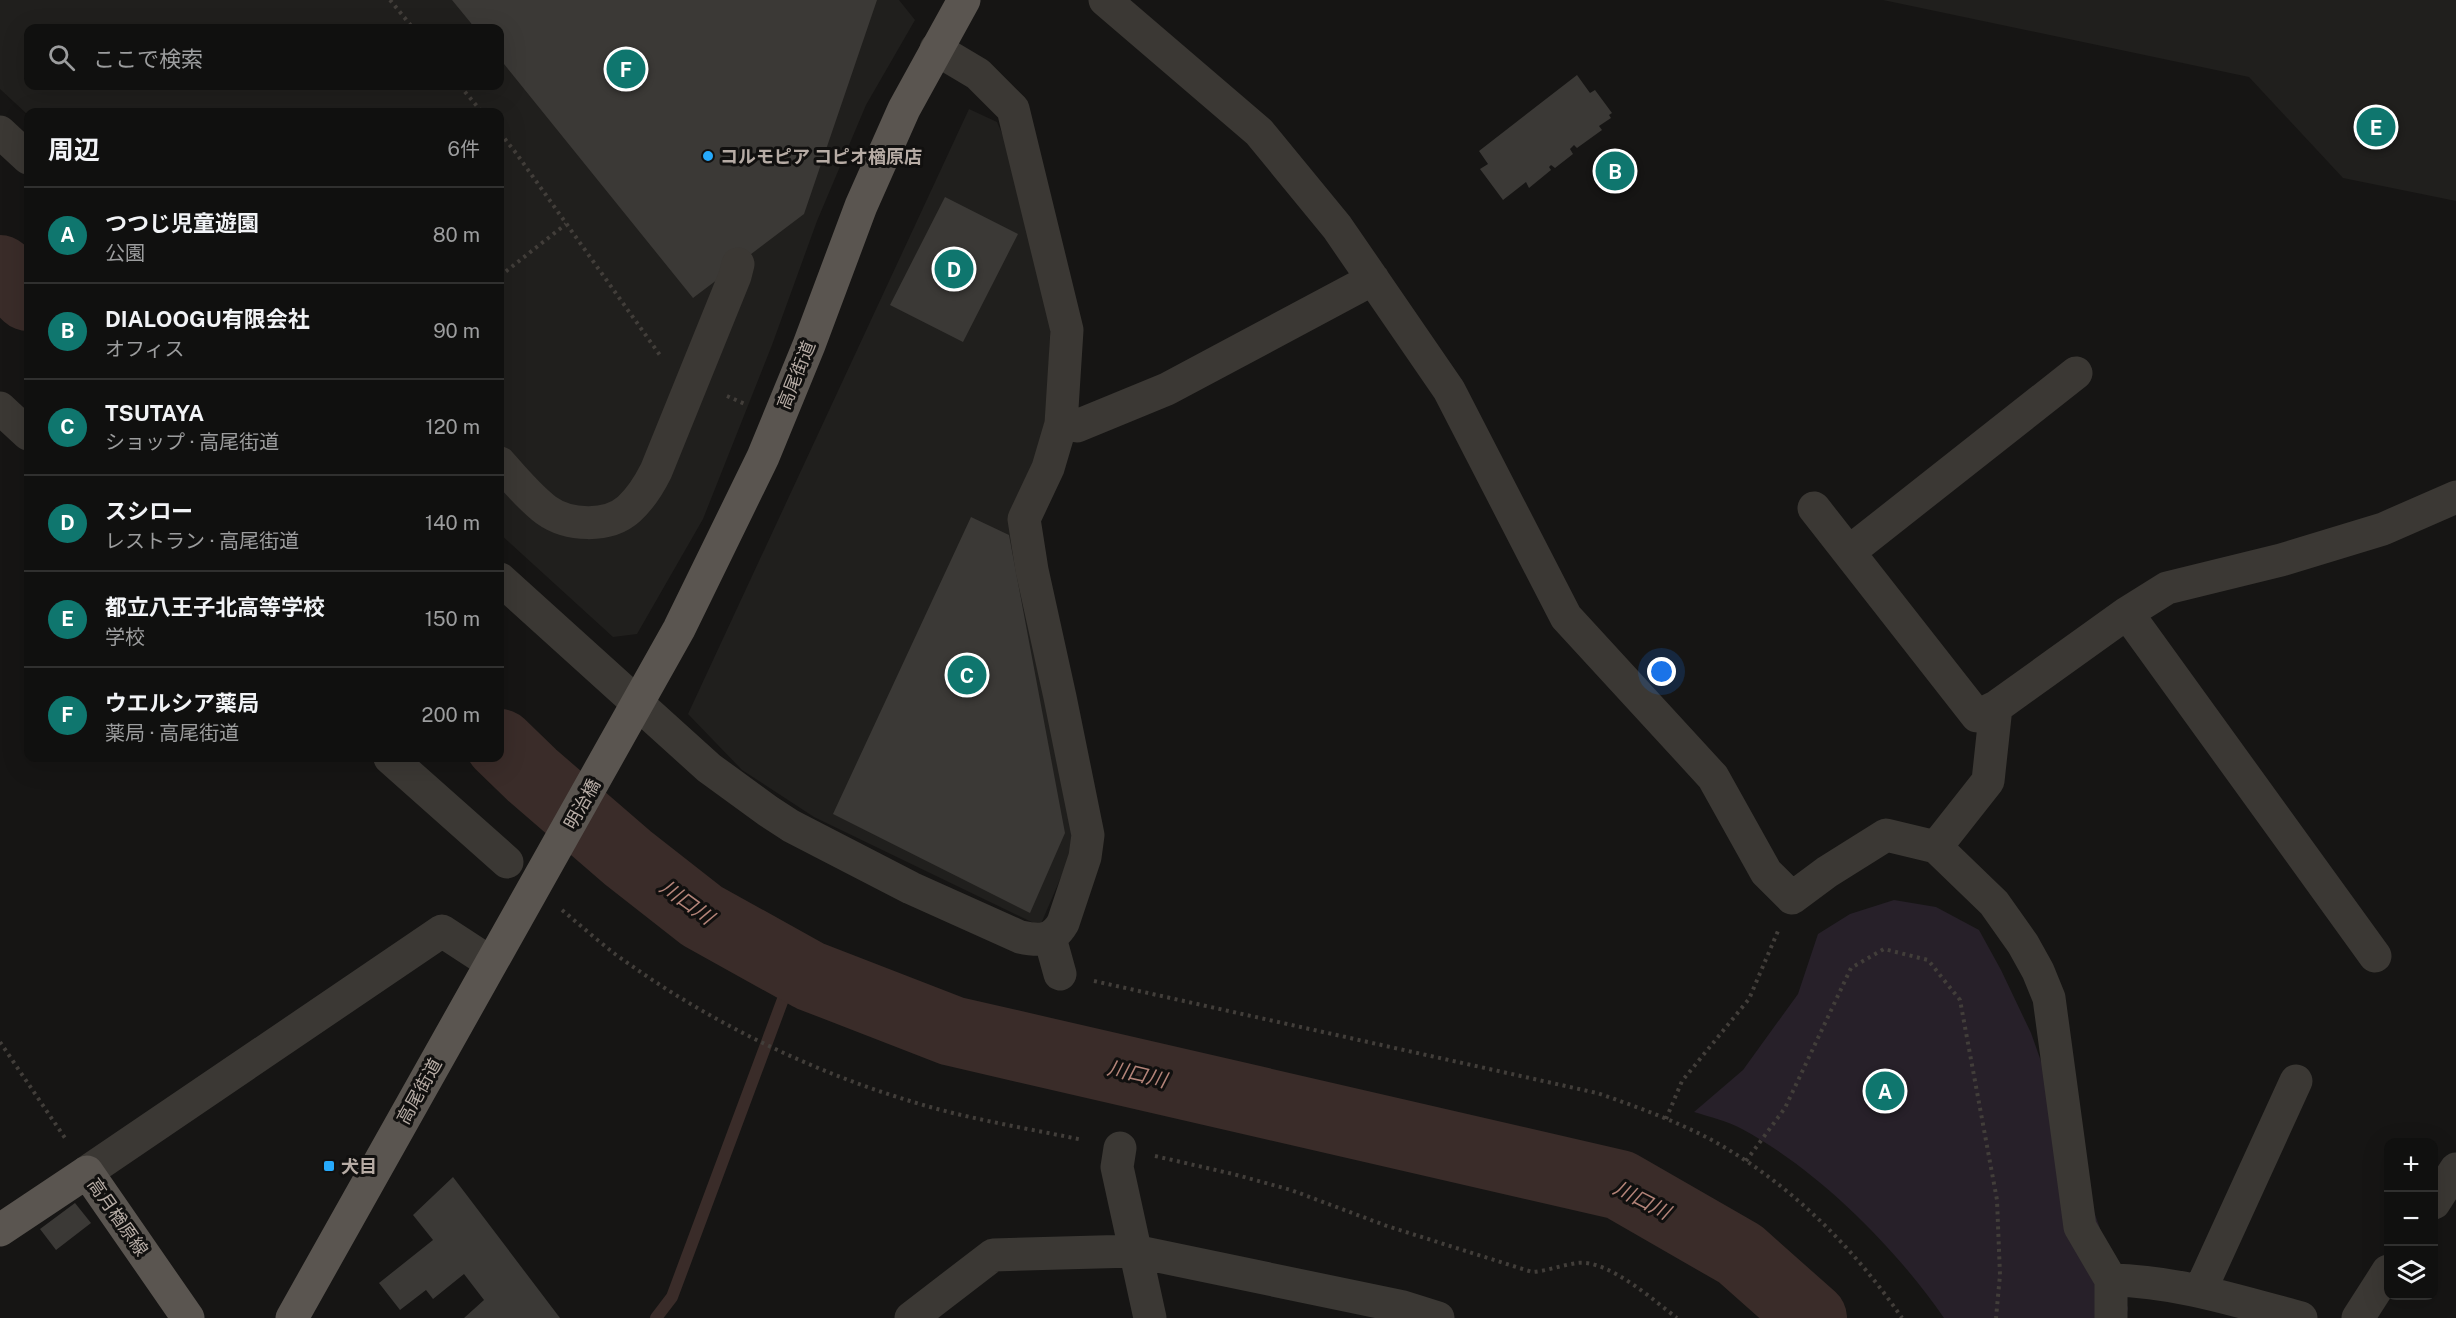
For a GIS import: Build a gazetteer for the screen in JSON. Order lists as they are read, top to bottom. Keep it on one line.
{"streets":{"main road":["高尾街道","明治橋","高月楢原線"]},"crossings":[["高尾街道","明治橋"]],"water":["川口川"],"places":{"other":["コルモピア コピオ楢原店"],"transit":["犬目"]},"page":{"search":"ここで検索","pins":["F","E","B","D","C","A"],"heading":["周辺","6件"],"list":[{"mark":"A","name":"つつじ児童遊園","note":"公園","value":"80 m"},{"mark":"B","name":"DIALOOGU有限会社","note":"オフィス","value":"90 m"},{"mark":"C","name":"TSUTAYA","note":"ショップ · 高尾街道","value":"120 m"},{"mark":"D","name":"スシロー","note":"レストラン · 高尾街道","value":"140 m"},{"mark":"E","name":"都立八王子北高等学校","note":"学校","value":"150 m"},{"mark":"F","name":"ウエルシア薬局","note":"薬局 · 高尾街道","value":"200 m"}],"map_buttons":["+","−"]}}
